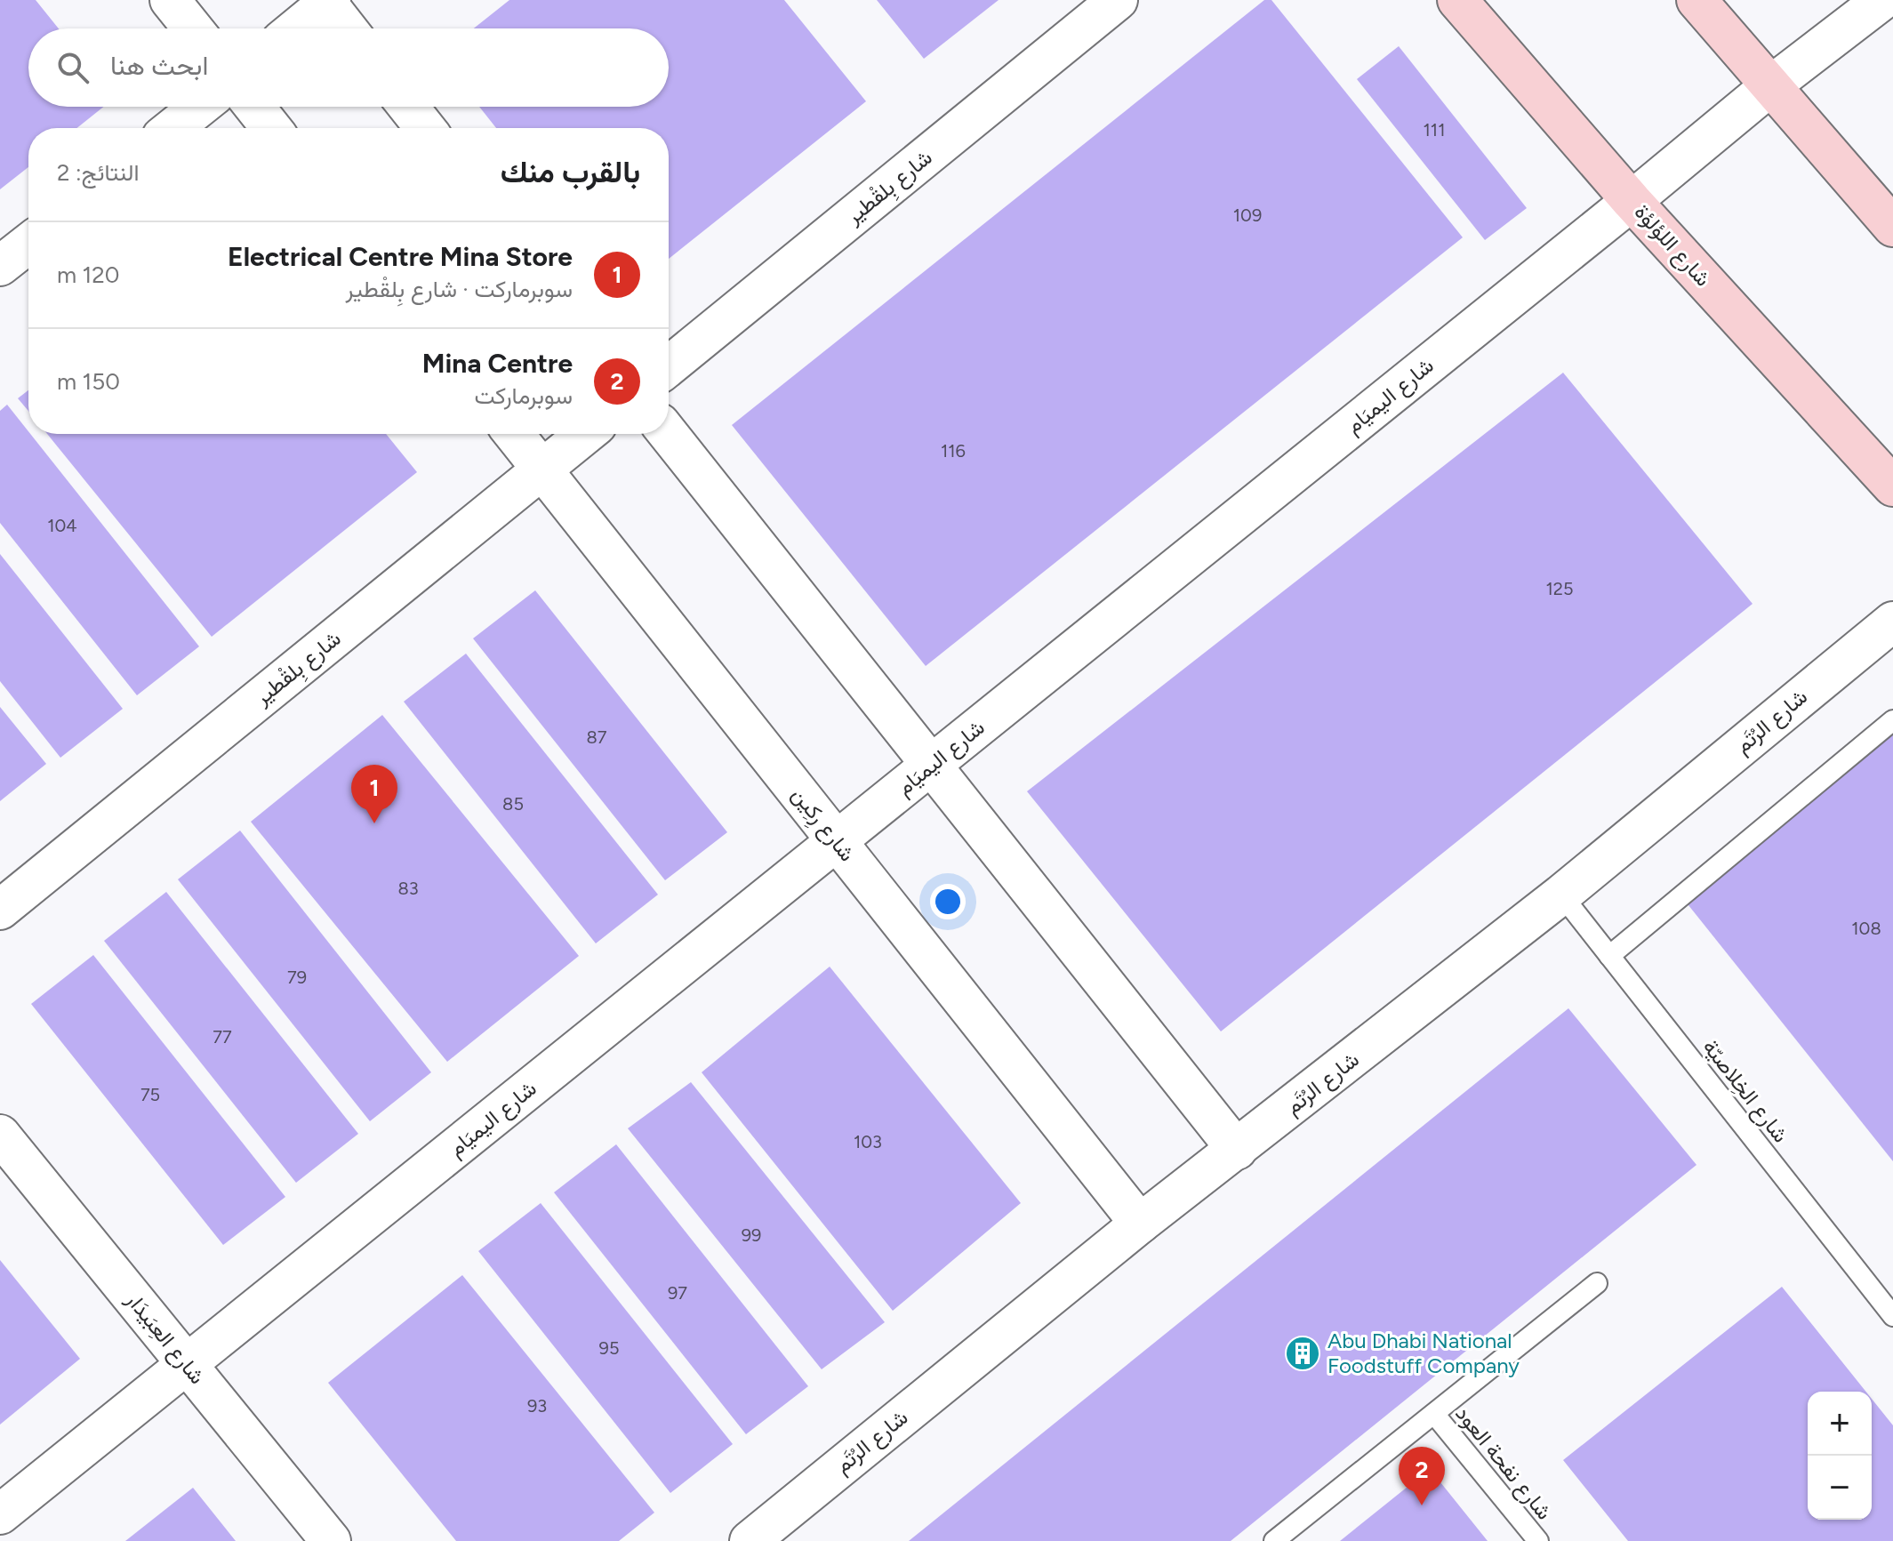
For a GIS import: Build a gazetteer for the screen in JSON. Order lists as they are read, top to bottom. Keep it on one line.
{"streets":{"street":["شارع بِلقْطير","شارع اللؤلؤة","شارع اليميَام","شارع الرُتَم","شارع رِكِين","شارع العِبَيدَار"],"lane":["شارع الخِلاصيّة","شارع نفحة العود"]},"crossings":[["شارع بِلقْطير","شارع رِكِين"],["شارع اللؤلؤة","شارع اليميَام"],["شارع اليميَام","شارع رِكِين"],["شارع اليميَام","شارع العِبَيدَار"],["شارع الرُتَم","شارع رِكِين"],["شارع الرُتَم","شارع الخِلاصيّة"]],"places":{"building":["Abu Dhabi National Foodstuff Company"]},"house_numbers":["111","109","116","104","125","87","85","83","108","79","77","75","103","99","97","95","93"],"page":{"search":"ابحث هنا","heading":["بالقرب منك","النتائج: 2"],"list":[{"mark":"1","name":"Electrical Centre Mina Store","note":"سوبرماركت · شارع بِلقْطير","value":"120 m"},{"mark":"2","name":"Mina Centre","note":"سوبرماركت","value":"150 m"}],"pins":["1","2"],"map_buttons":["+","−"]}}
